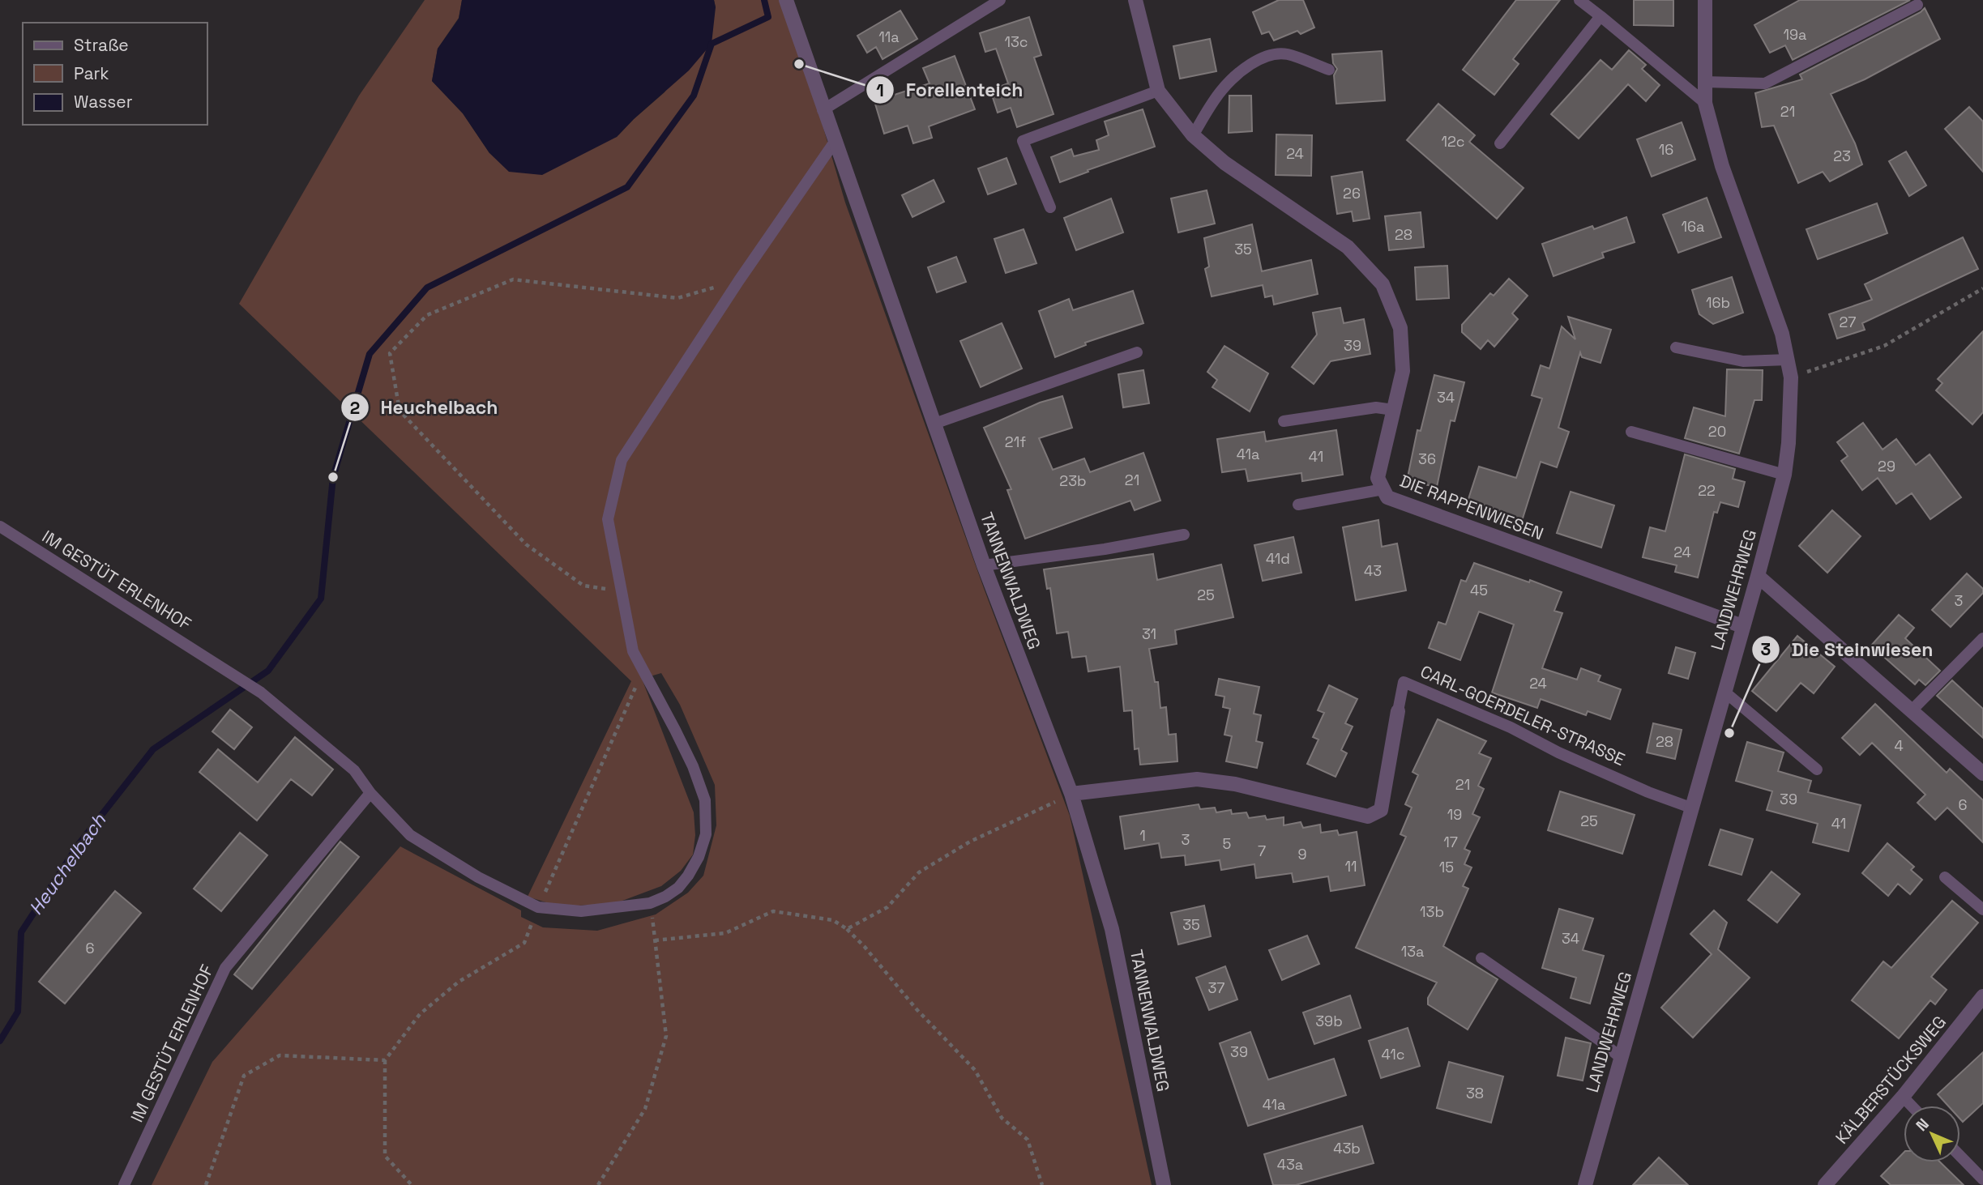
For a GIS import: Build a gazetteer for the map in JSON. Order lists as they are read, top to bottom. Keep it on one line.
{"streets":{"street":["DIE RAPPENWIESEN","TANNENWALDWEG","LANDWEHRWEG","CARL-GOERDELER-STRASSE","KÄLBERSTÜCKSWEG"],"lane":["IM GESTÜT ERLENHOF"]},"crossings":[["DIE RAPPENWIESEN","LANDWEHRWEG"],["TANNENWALDWEG","CARL-GOERDELER-STRASSE"],["LANDWEHRWEG","CARL-GOERDELER-STRASSE"]],"water":["Heuchelbach"],"places":["Forellenteich","Heuchelbach","Die Steinwiesen"],"house_numbers":["19a","11a","13c","21","12c","16","24","23","26","16a","28","35","16b","27","39","34","20","21f","41a","41","36","29","21","23b","22","24","41d","43","45","25","3","31","24","28","4","21","39","6","19","25","41","1","3","17","5","7","9","11","15","13b","35","34","6","13a","37","39b","39","41c","38","41a","43b","43a"],"legend":["Straße","Park","Wasser"],"north":"top left"}
